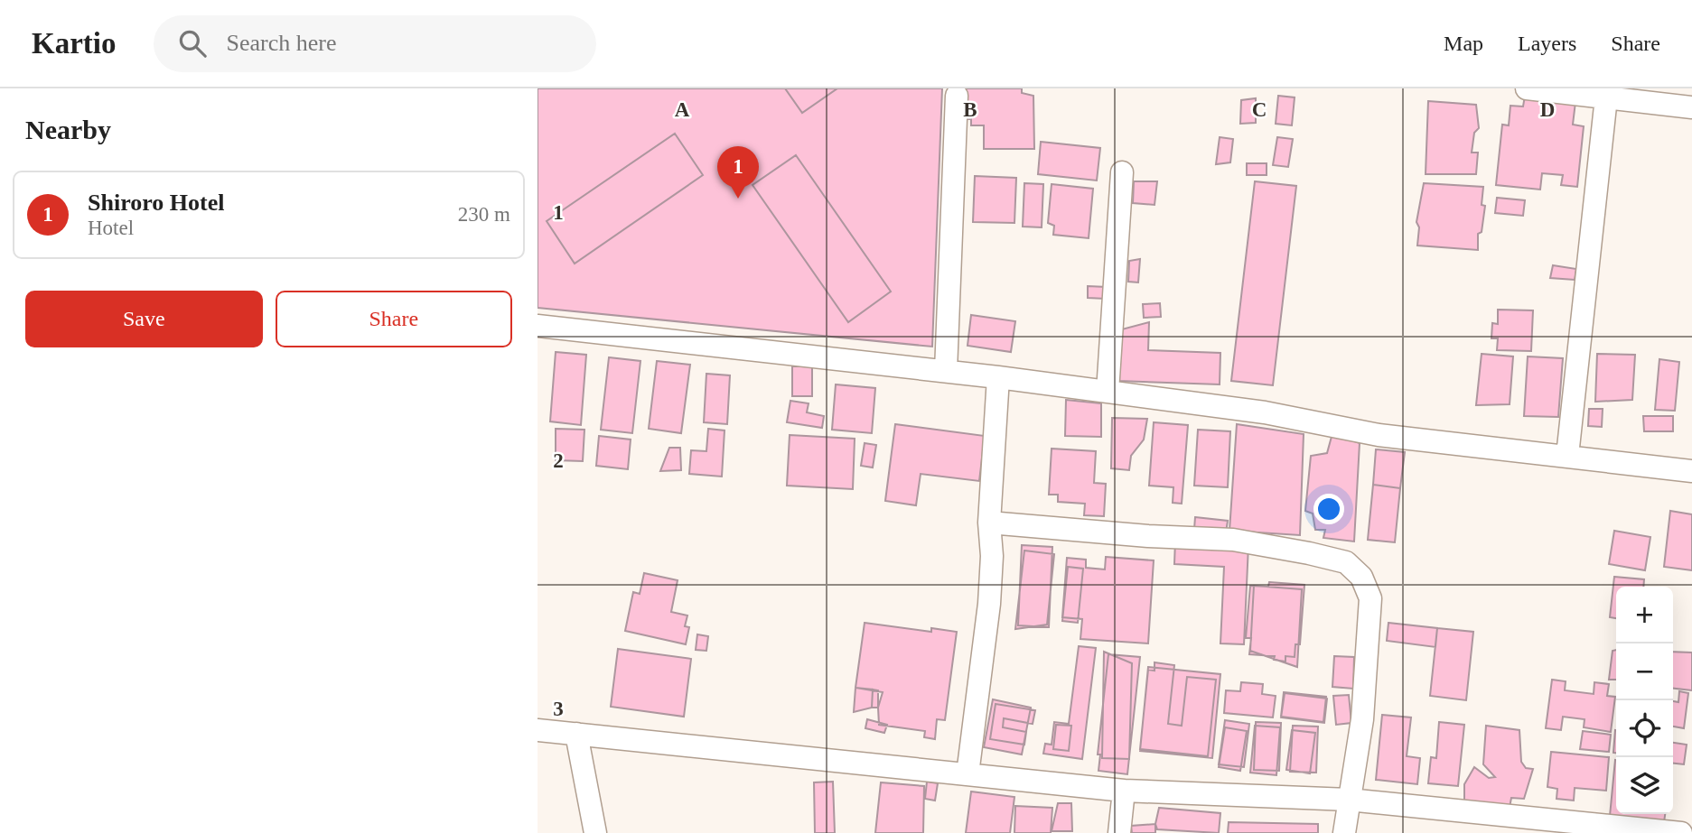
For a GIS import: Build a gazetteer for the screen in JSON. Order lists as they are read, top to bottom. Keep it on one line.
{"page":{"header":"Kartio","search":"Search here","nav":["Map","Layers","Share"],"heading":"Nearby","pins":"1","list":[{"mark":"1","name":"Shiroro Hotel","note":"Hotel","value":"230 m"}],"buttons":["Save","Share"],"map_buttons":["+","−"]},"grid":{"columns":["A","B","C","D"],"rows":["1","2","3"]}}
